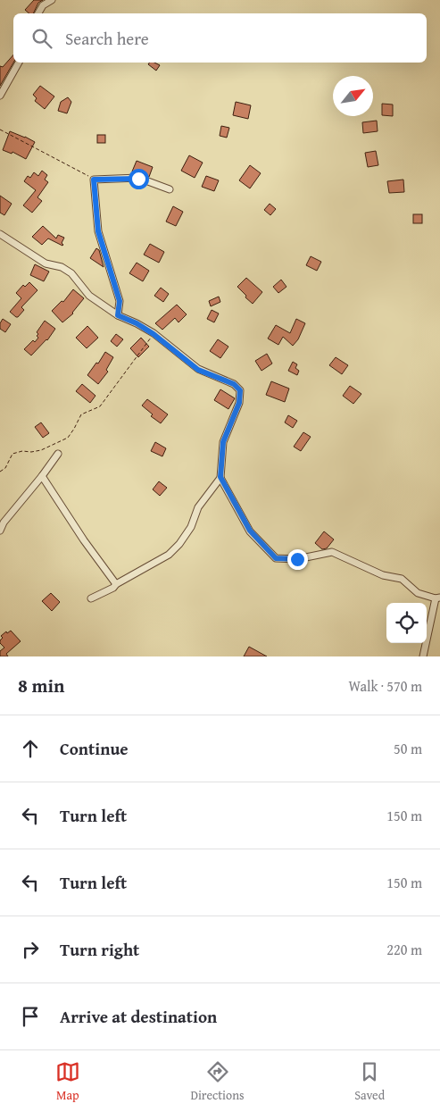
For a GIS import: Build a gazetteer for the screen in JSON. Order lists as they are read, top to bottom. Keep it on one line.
{"north":"top right","page":{"search":"Search here","heading":["8 min","Walk · 570 m"],"list":[["Continue","50 m"],["Turn left","150 m"],["Turn left","150 m"],["Turn right","220 m"],"Arrive at destination"],"nav":["Map","Directions","Saved"]}}
